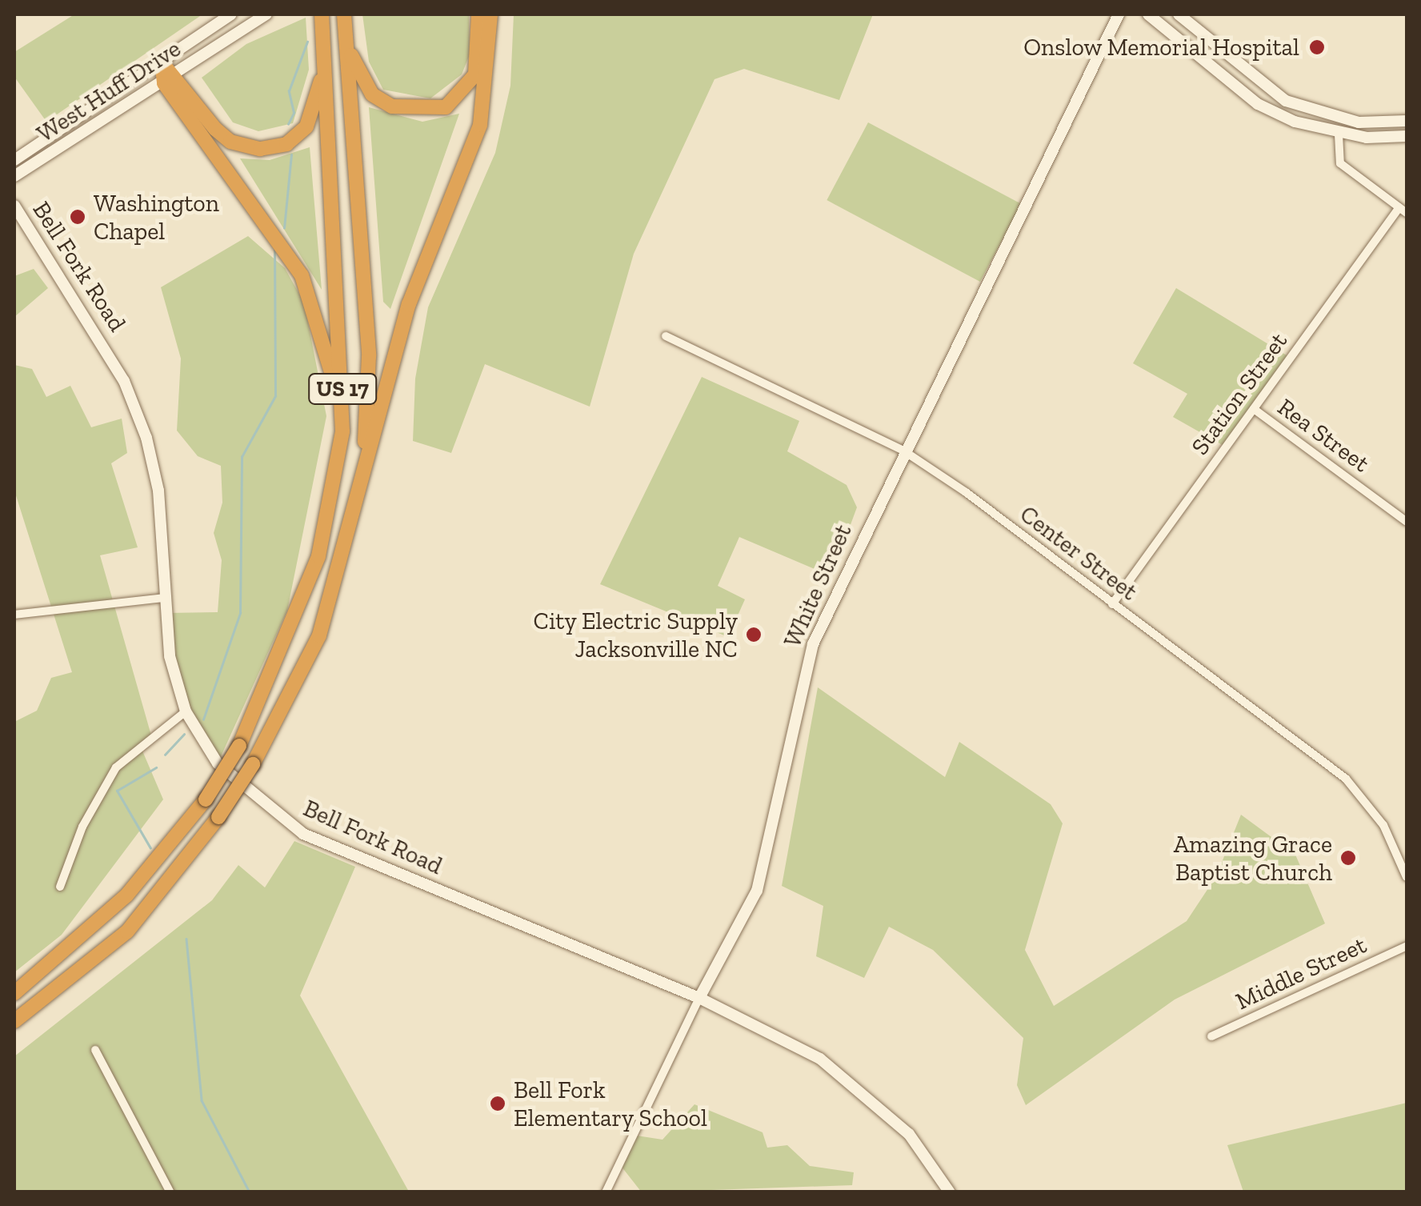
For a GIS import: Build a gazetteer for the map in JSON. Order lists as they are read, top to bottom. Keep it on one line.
{"streets":{"highway":["US 17"],"main road":["West Huff Drive","Bell Fork Road","White Street"],"street":["Station Street","Rea Street","Center Street","Middle Street"]},"crossings":[["Bell Fork Road","White Street"],["Station Street","Rea Street"],["Station Street","Center Street"],["Center Street","White Street"]],"places":["Onslow Memorial Hospital","Washington Chapel","City Electric Supply Jacksonville NC","Amazing Grace Baptist Church","Bell Fork Elementary School"]}
